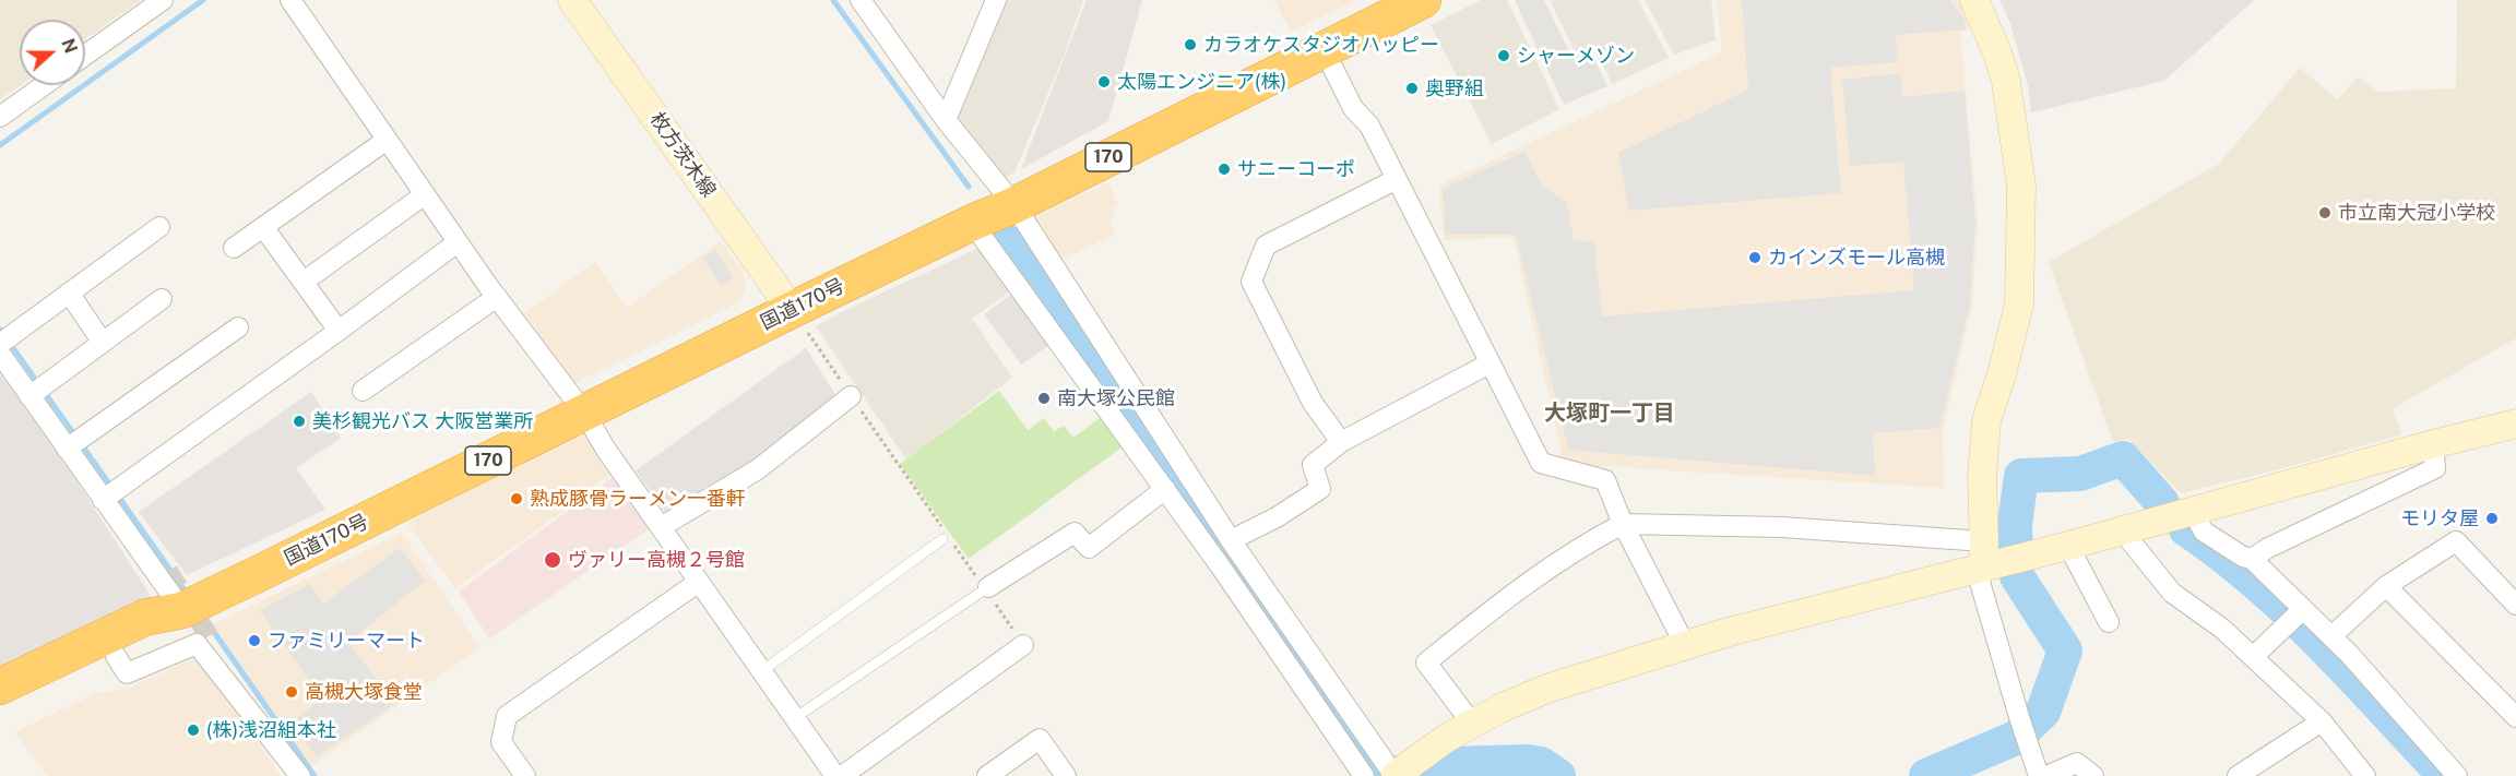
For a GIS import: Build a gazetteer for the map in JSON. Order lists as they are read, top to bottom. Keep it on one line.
{"streets":{"highway":["170","国道170号"],"street":["枚方茨木線"]},"crossings":[["枚方茨木線","国道170号"]],"districts":["大塚町一丁目"],"places":["カラオケスタジオハッピー","シャーメゾン","太陽エンジニア(株)","奥野組","サニーコーポ","市立南大冠小学校","カインズモール高槻","南大塚公民館","美杉観光バス 大阪営業所","熟成豚骨ラーメン一番軒","モリタ屋","ヴァリー高槻２号館","ファミリーマート","高槻大塚食堂","(株)浅沼組本社"],"north":"right"}
